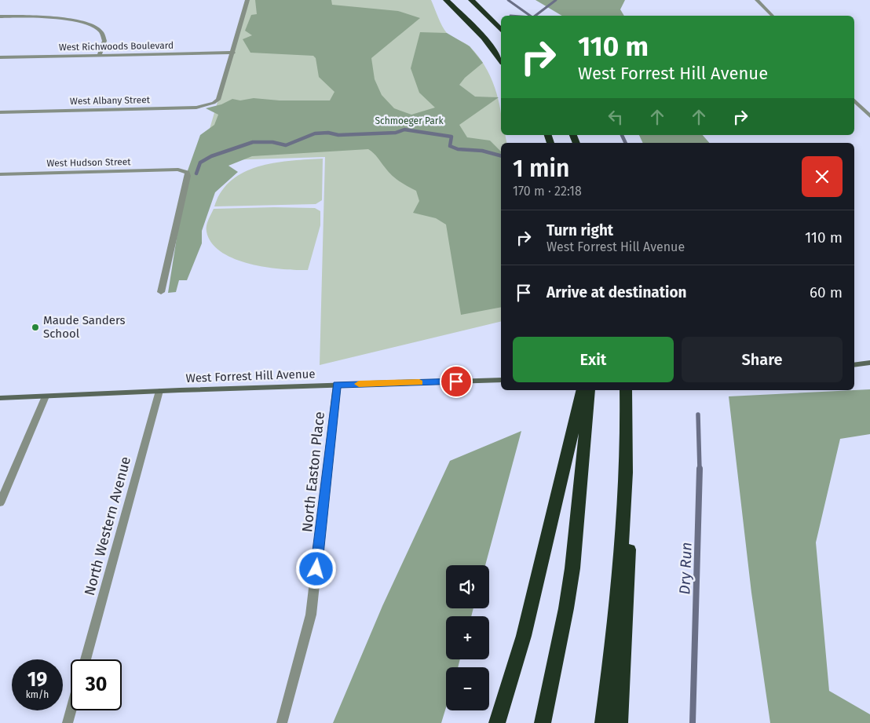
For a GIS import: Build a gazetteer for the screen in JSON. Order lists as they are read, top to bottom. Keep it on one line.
{"streets":{"main road":["West Forrest Hill Avenue"],"street":["West Richwoods Boulevard","West Albany Street","West Hudson Street","North Easton Place","North Western Avenue"]},"crossings":[["West Richwoods Boulevard","West Albany Street"],["West Forrest Hill Avenue","North Easton Place"],["West Forrest Hill Avenue","North Western Avenue"]],"water":["Dry Run"],"parks":["Schmoeger Park"],"places":["Maude Sanders School"],"page":{"turn":["110 m","West Forrest Hill Avenue"],"heading":["1 min","170 m · 22:18"],"list":[{"name":"Turn right","note":"West Forrest Hill Avenue","value":"110 m"},{"name":"Arrive at destination","value":"60 m"}],"buttons":["Exit","Share"],"map_buttons":["+","−"],"speed":"19 km/h","limit":"30"}}
